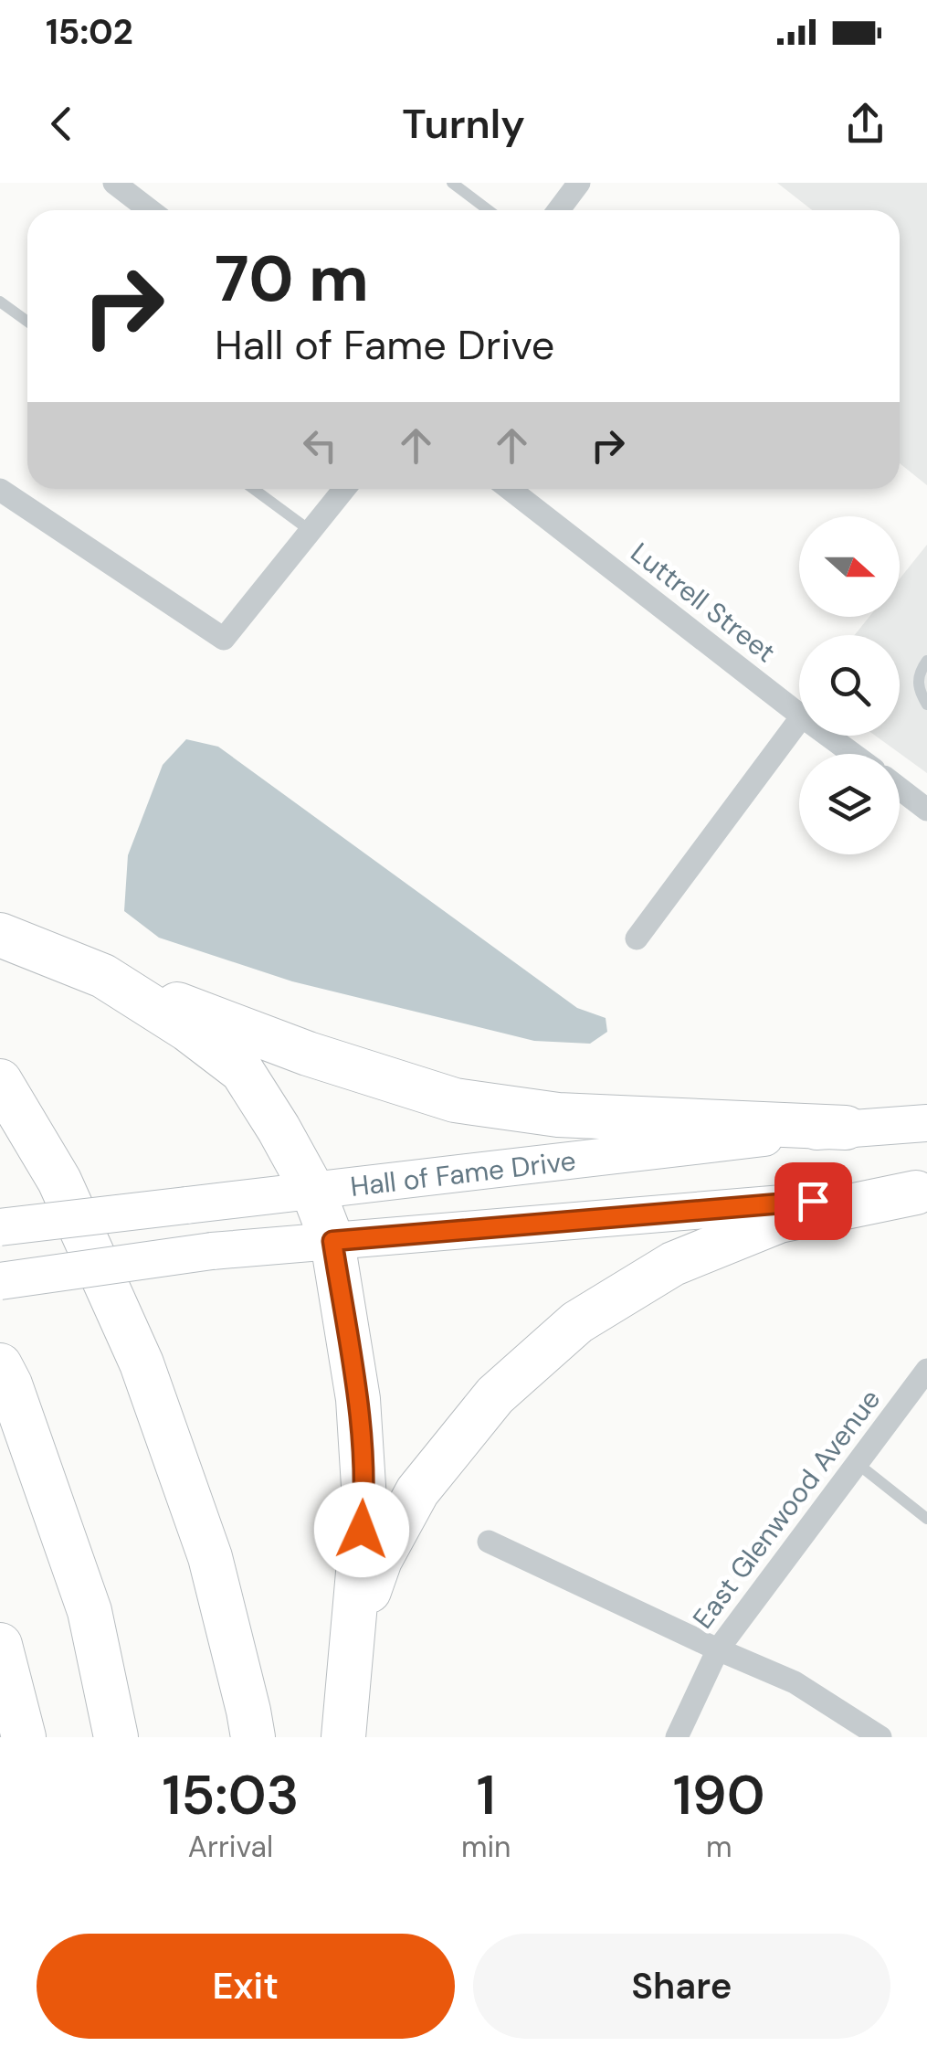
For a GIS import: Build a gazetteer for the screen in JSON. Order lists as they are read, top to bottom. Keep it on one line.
{"streets":{"main road":["Hall of Fame Drive"],"street":["Luttrell Street","East Glenwood Avenue"]},"north":"right","page":{"status":"15:02","header":"Turnly","turn":["70 m","Hall of Fame Drive"],"eta":["15:03","Arrival","1","min","190","m"],"buttons":["Exit","Share"]}}
